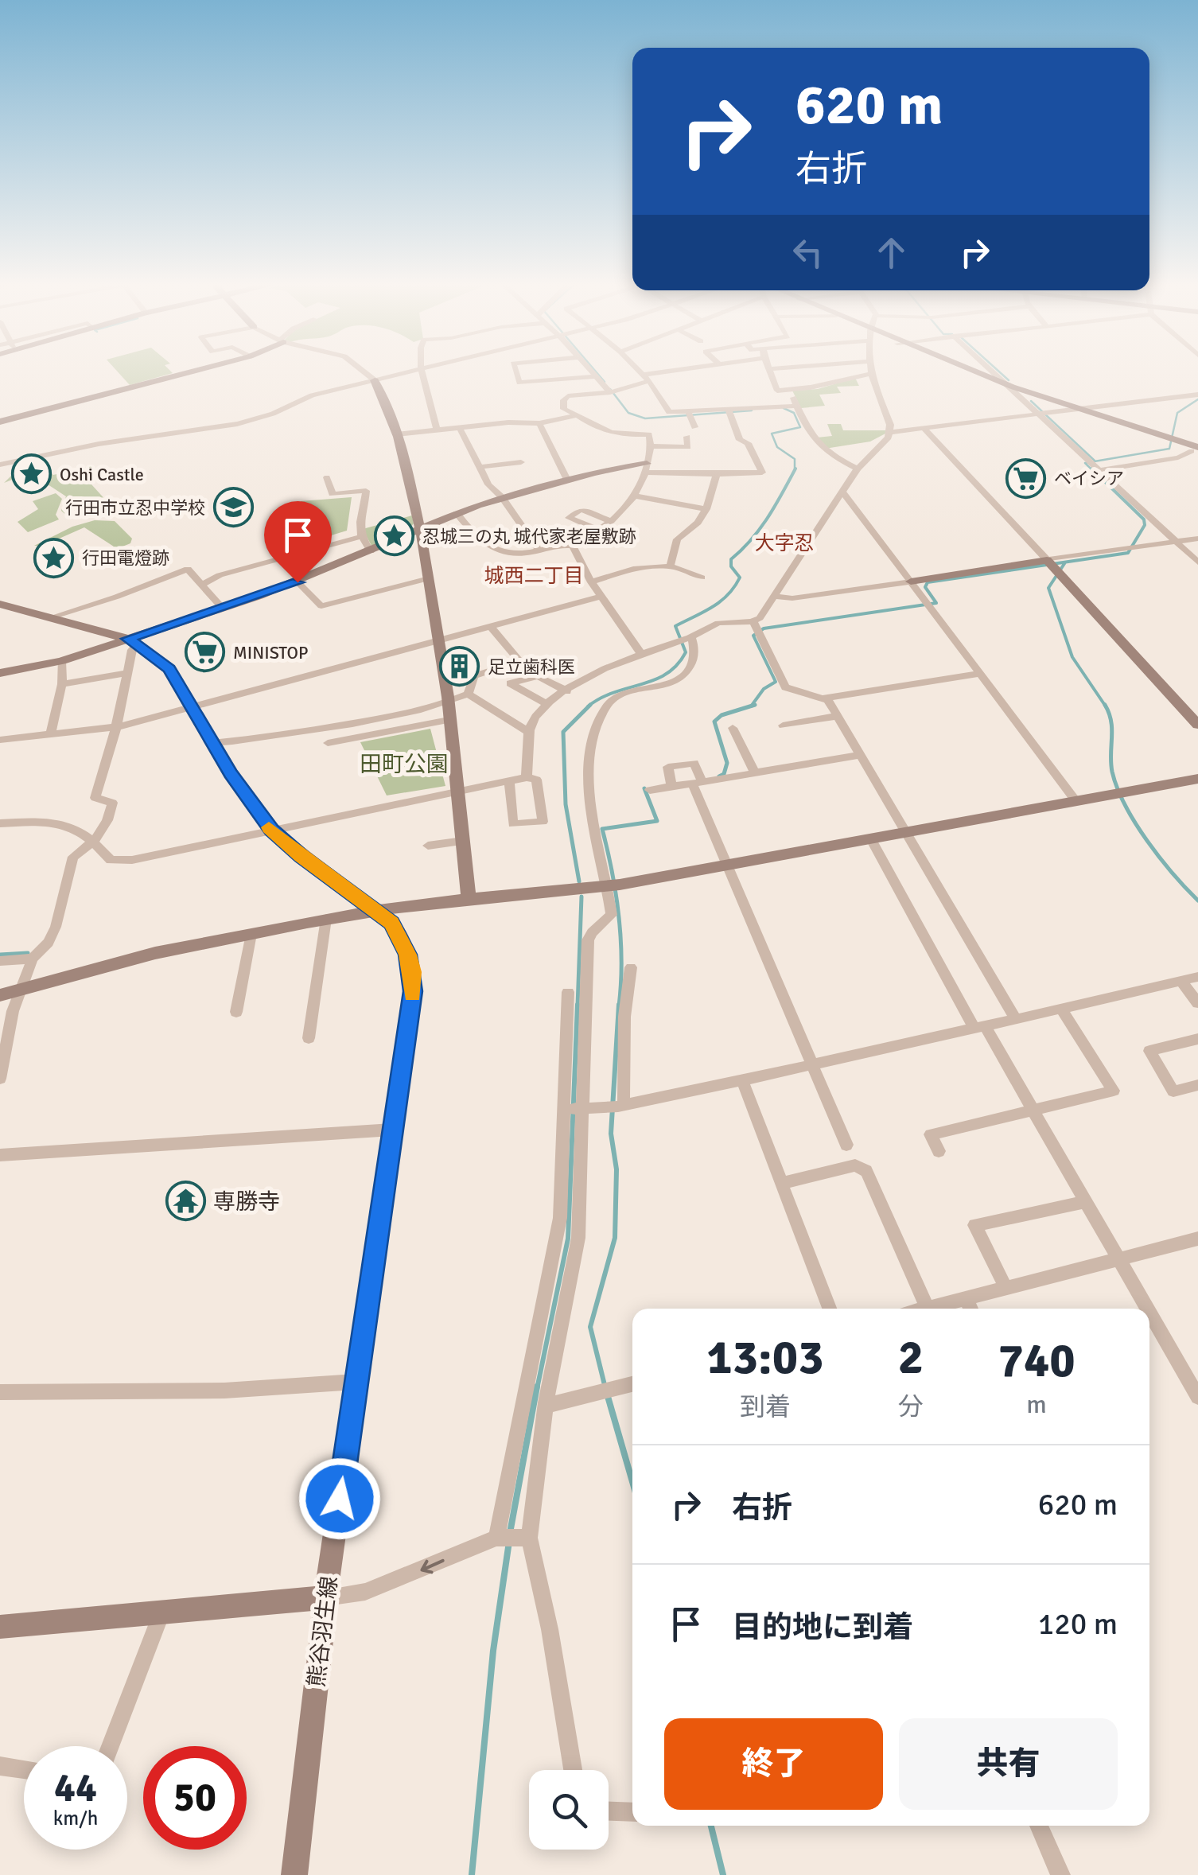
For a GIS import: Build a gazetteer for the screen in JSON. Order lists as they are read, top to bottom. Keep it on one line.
{"streets":{"street":["熊谷羽生線"]},"districts":["大字忍","城西二丁目"],"parks":["田町公園"],"places":{"place":["Oshi Castle","忍城三の丸 城代家老屋敷跡","行田電燈跡"],"supermarket":["ベイシア","MINISTOP"],"school or university":["行田市立忍中学校"],"building":["足立歯科医"],"temple":["専勝寺"]},"page":{"turn":["620 m","右折"],"eta":["13:03","到着","2","分","740","m"],"list":[{"name":"右折","value":"620 m"},{"name":"目的地に到着","value":"120 m"}],"buttons":["終了","共有"],"speed":"44 km/h","limit":"50"}}
